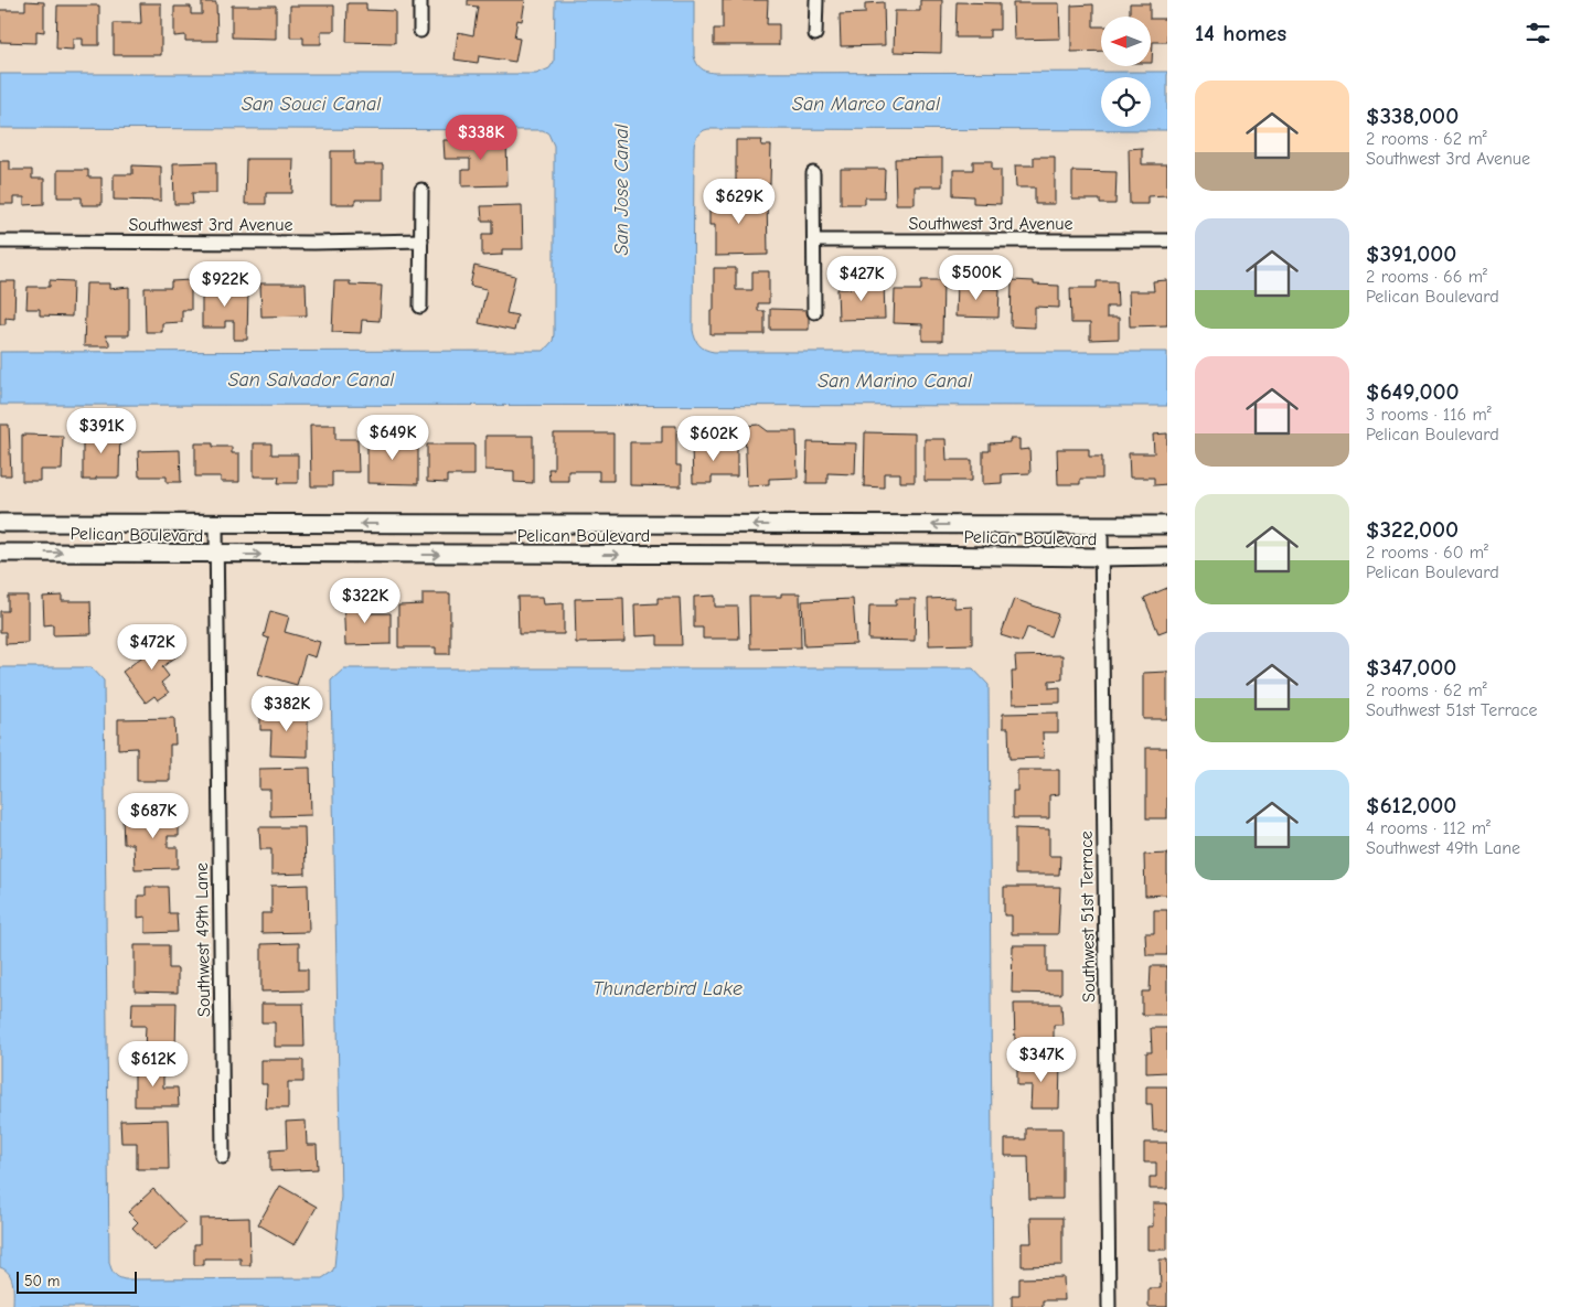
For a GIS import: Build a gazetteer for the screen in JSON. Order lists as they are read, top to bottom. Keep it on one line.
{"streets":{"street":["Southwest 3rd Avenue","Pelican Boulevard","Southwest 51st Terrace","Southwest 49th Lane"]},"crossings":[["Pelican Boulevard","Southwest 51st Terrace"],["Pelican Boulevard","Southwest 49th Lane"]],"water":["San Souci Canal","San Marco Canal","San Jose Canal","San Salvador Canal","San Marino Canal","Thunderbird Lake"],"scale_bar":"50 m","north":"left","page":{"heading":"14 homes","list":[{"name":"$338,000","note":"2 rooms · 62 m² · Southwest 3rd Avenue"},{"name":"$391,000","note":"2 rooms · 66 m² · Pelican Boulevard"},{"name":"$649,000","note":"3 rooms · 116 m² · Pelican Boulevard"},{"name":"$322,000","note":"2 rooms · 60 m² · Pelican Boulevard"},{"name":"$347,000","note":"2 rooms · 62 m² · Southwest 51st Terrace"},{"name":"$612,000","note":"4 rooms · 112 m² · Southwest 49th Lane"}],"price":["$338K","$629K","$500K","$427K","$922K","$391K","$649K","$602K","$322K","$472K","$382K","$687K","$347K","$612K"],"scale":"50 m"}}
